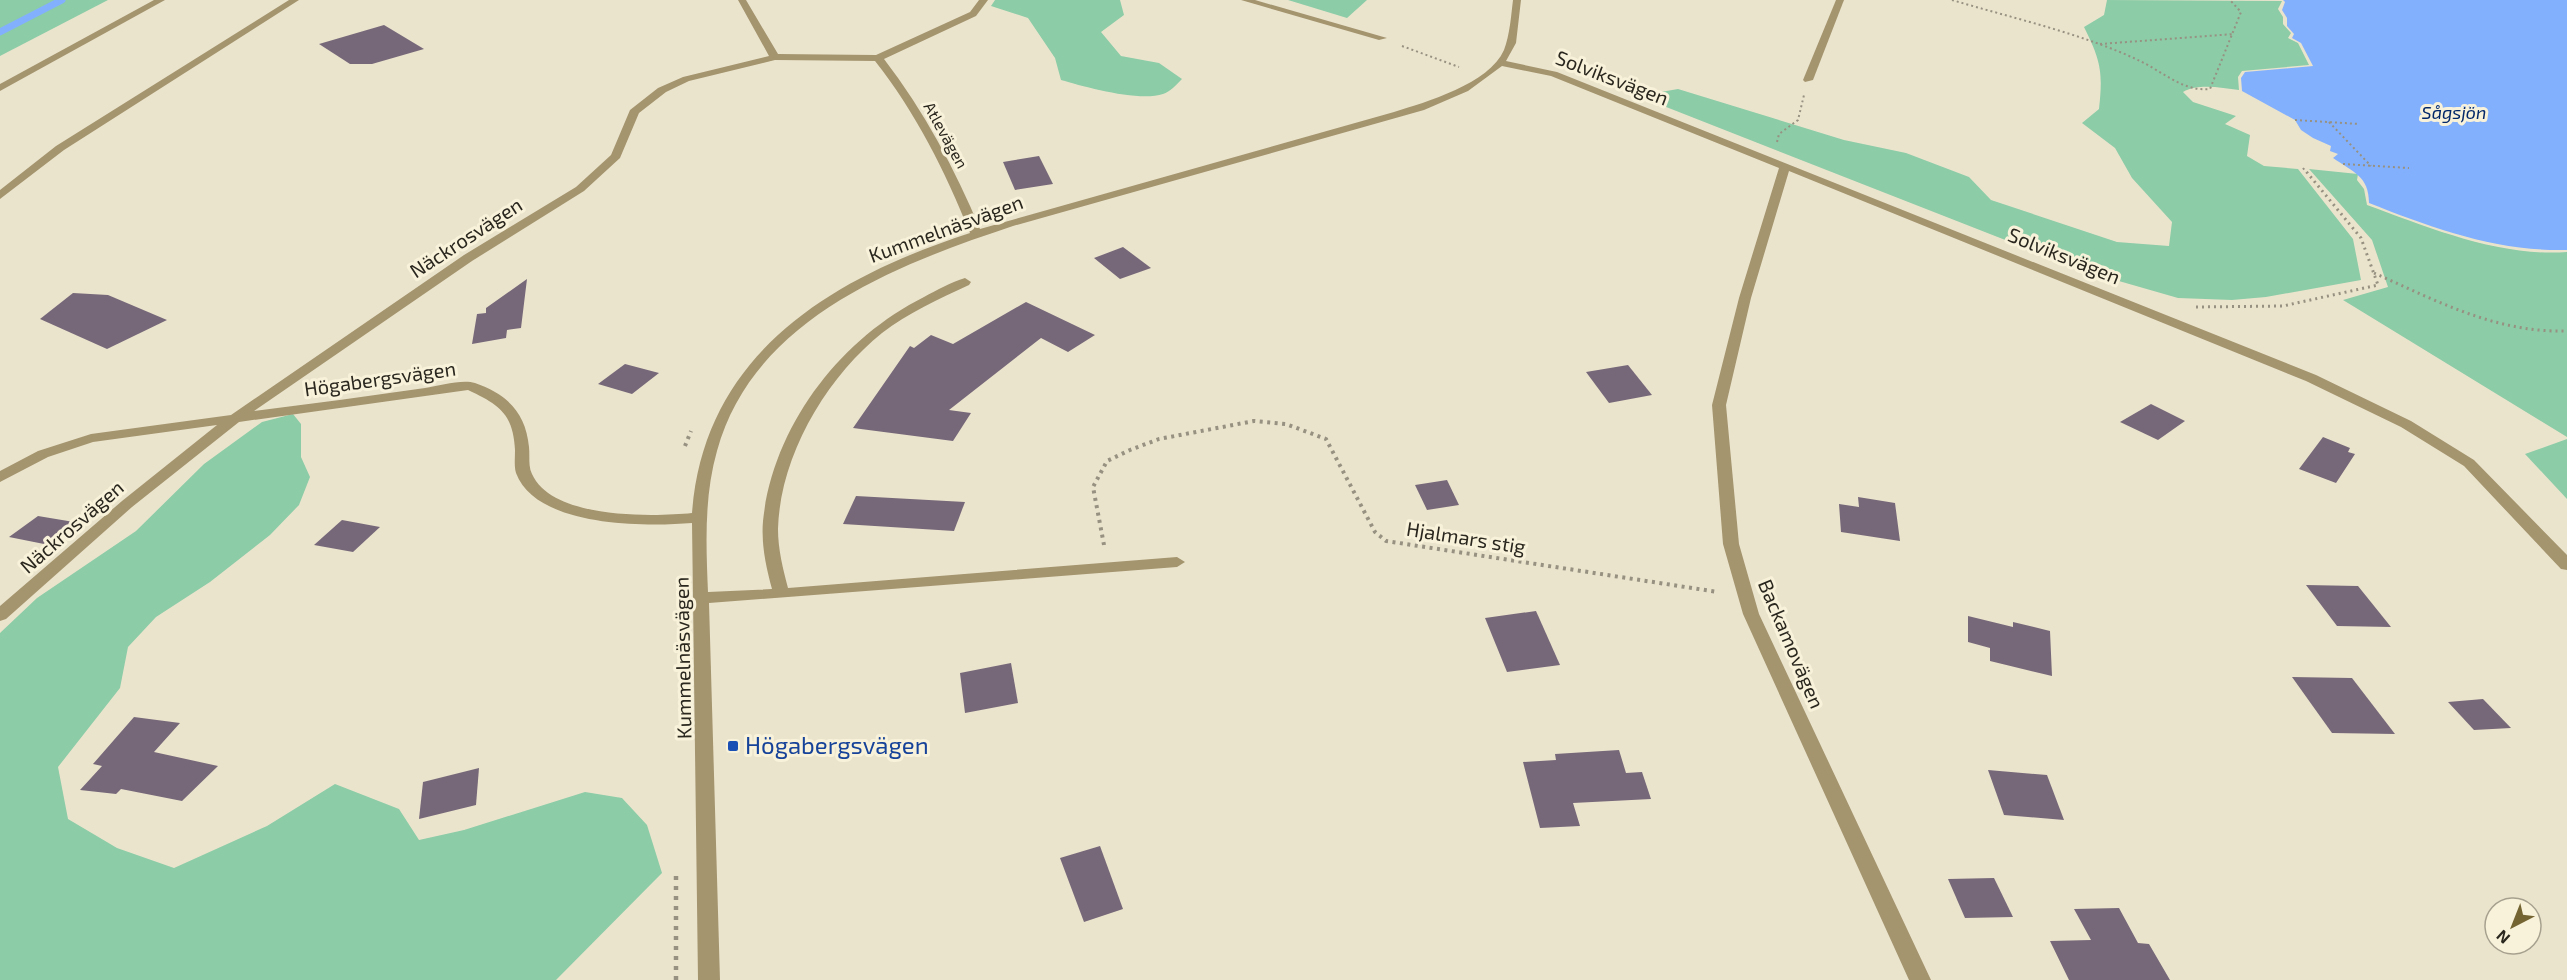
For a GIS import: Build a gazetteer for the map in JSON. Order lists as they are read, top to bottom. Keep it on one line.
{"streets":{"street":["Solviksvägen","Atlevägen","Kummelnäsvägen","Näckrosvägen","Högabergsvägen","Backamovägen"],"path":["Hjalmars stig"]},"crossings":[["Solviksvägen","Kummelnäsvägen"],["Solviksvägen","Backamovägen"],["Atlevägen","Kummelnäsvägen"],["Atlevägen","Näckrosvägen"],["Kummelnäsvägen","Högabergsvägen"],["Näckrosvägen","Högabergsvägen"],["Hjalmars stig","Backamovägen"]],"water":["Sågsjön"],"places":{"transit":["Högabergsvägen"]},"north":"bottom left"}
